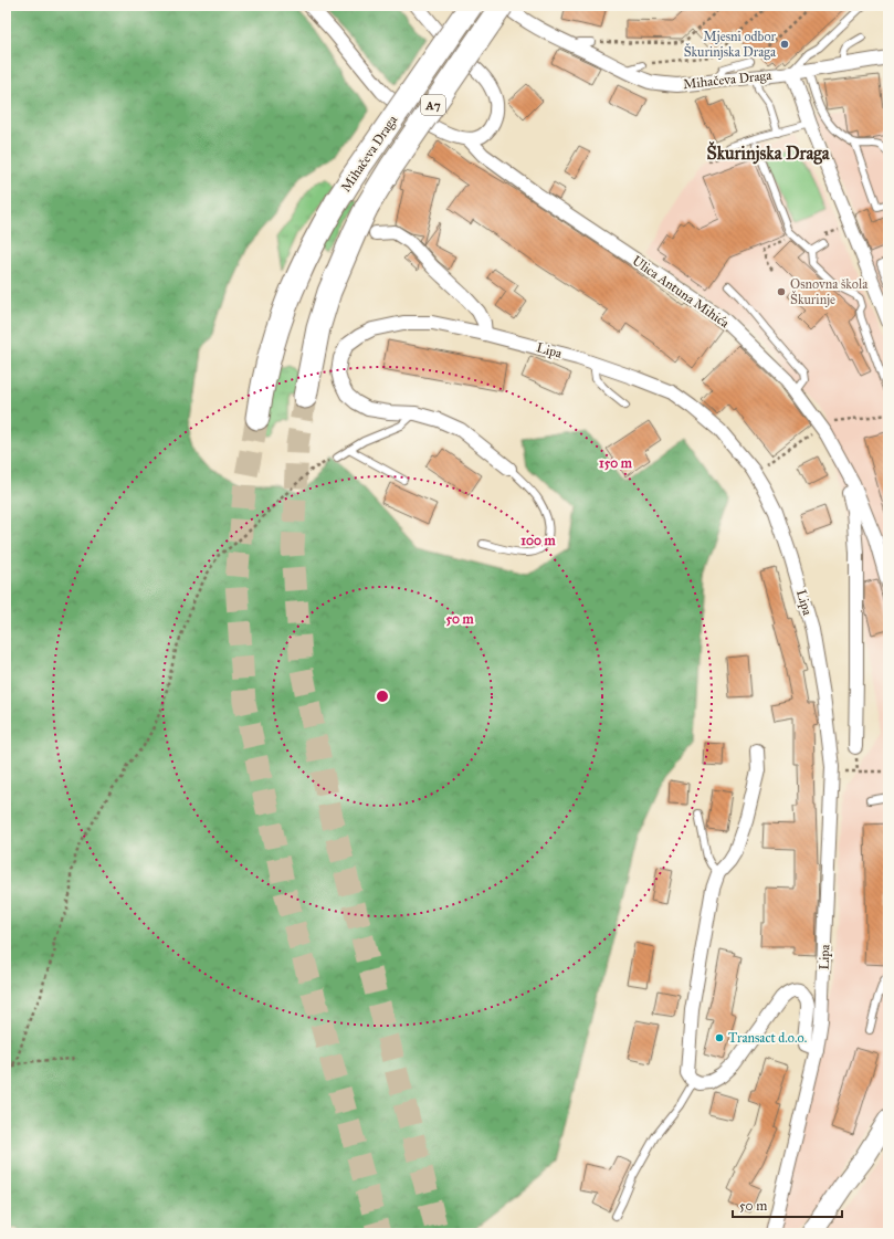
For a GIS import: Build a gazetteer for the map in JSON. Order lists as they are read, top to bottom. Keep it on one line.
{"streets":{"highway":["Mihačeva Draga","A7"],"street":["Ulica Antuna Mihića","Lipa"]},"crossings":[["Mihačeva Draga","Ulica Antuna Mihića"]],"districts":["Škurinjska Draga"],"places":["Mjesni odbor Škurinjska Draga","Osnovna škola Škurinje","Transact d.o.o."],"scale_bar":"50 m","rings":["150 m","100 m","50 m"]}
